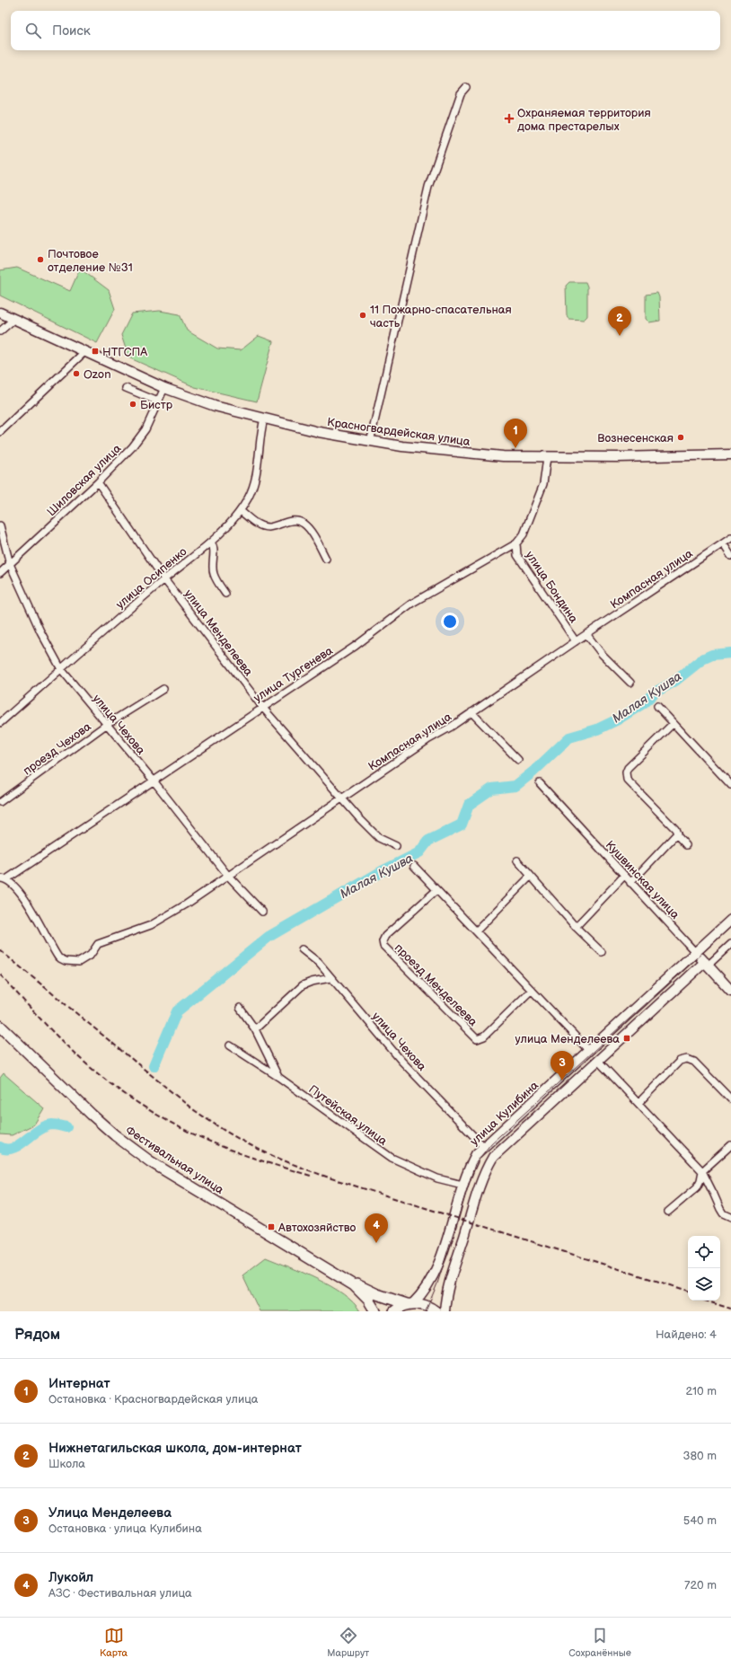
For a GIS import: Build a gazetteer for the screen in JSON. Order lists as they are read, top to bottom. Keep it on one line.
{"streets":{"main road":["Красногвардейская улица","Кушвинская улица","улица Кулибина","Фестивальная улица"],"street":["Шиловская улица","улица Осипенко","Компасная улица","улица Бондина","улица Менделеева","улица Тургенева","улица Чехова","проезд Чехова","проезд Менделеева","Путейская улица"]},"crossings":[["Красногвардейская улица","Шиловская улица"],["Красногвардейская улица","улица Осипенко"],["Красногвардейская улица","улица Тургенева"],["Шиловская улица","улица Менделеева"],["Шиловская улица","улица Чехова"],["улица Осипенко","улица Менделеева"],["улица Осипенко","улица Чехова"],["Компасная улица","улица Бондина"],["Компасная улица","улица Менделеева"],["Компасная улица","улица Тургенева"],["Компасная улица","улица Чехова"],["улица Бондина","улица Тургенева"],["улица Менделеева","улица Тургенева"],["улица Тургенева","улица Чехова"],["улица Чехова","проезд Чехова"],["улица Чехова","улица Кулибина"],["Кушвинская улица","улица Кулибина"],["улица Кулибина","Путейская улица"],["улица Кулибина","Фестивальная улица"]],"water":["Малая Кушва"],"places":{"health":["Охраняемая территория дома престарелых"],"other":["Почтовое отделение №31","11 Пожарно-спасательная часть","Ozon","Бистр","Вознесенская"],"transit":["НТГСПА","улица Менделеева","Автохозяйство"]},"page":{"search":"Поиск","pins":["2","1","3","4"],"heading":["Рядом","Найдено: 4"],"list":[{"mark":"1","name":"Интернат","note":"Остановка · Красногвардейская улица","value":"210 m"},{"mark":"2","name":"Нижнетагильская школа, дом-интернат","note":"Школа","value":"380 m"},{"mark":"3","name":"Улица Менделеева","note":"Остановка · улица Кулибина","value":"540 m"},{"mark":"4","name":"Лукойл","note":"АЗС · Фестивальная улица","value":"720 m"}],"nav":["Карта","Маршрут","Сохранённые"]}}
